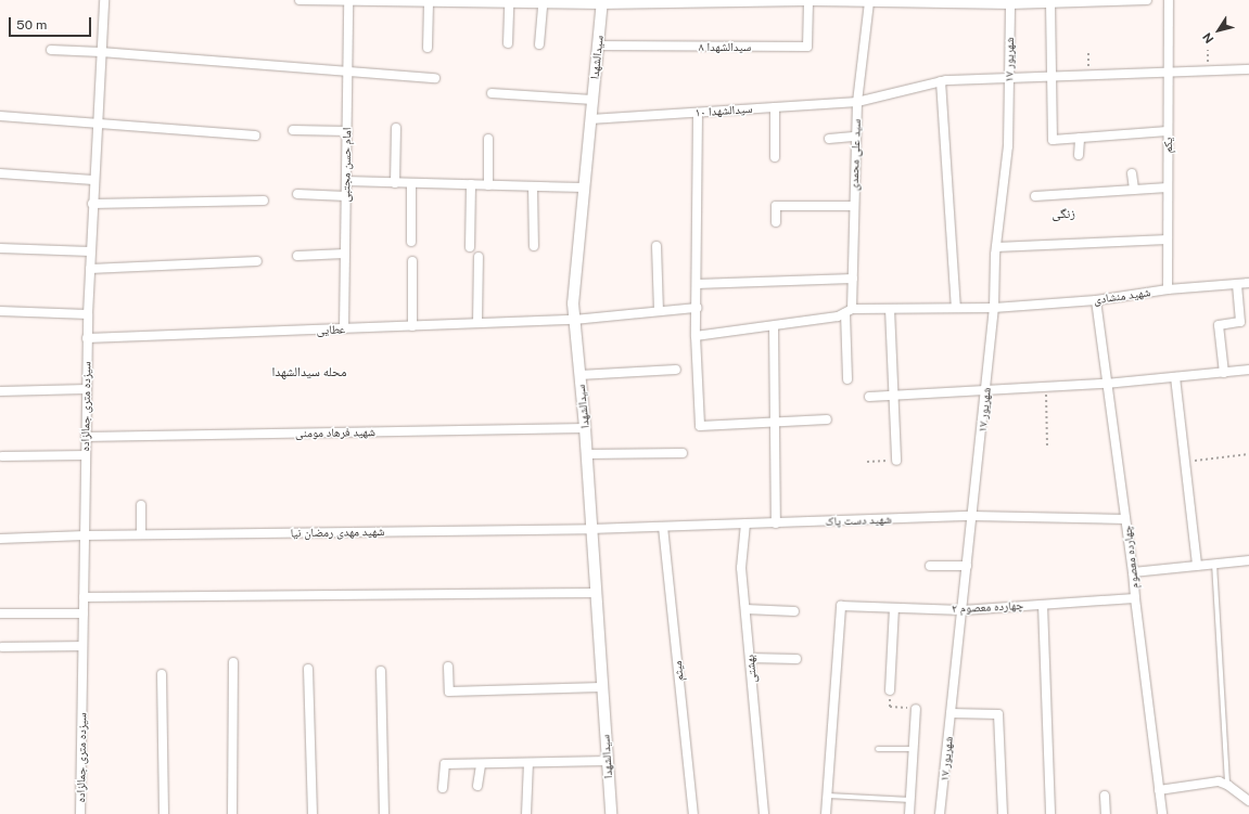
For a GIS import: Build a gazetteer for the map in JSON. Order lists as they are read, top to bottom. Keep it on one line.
{"streets":{"street":["سیدالشهدا ۸","سیدالشهدا","۱۷ شهریور","سیدالشهدا ۱۰","یکم","سید علی محمدی","امام حسن مجتبی","شهید منشادی","عطایی","سیزده متری جمالزاده","شهید فرهاد مومنی","شهید دست پاک","شهید مهدی رمضان نیا","چهارده معصوم","چهارده معصوم ۲","بهشتی","میثم"]},"crossings":[["سیدالشهدا ۸","سیدالشهدا"],["سیدالشهدا","سیدالشهدا ۱۰"],["سیدالشهدا","عطایی"],["سیدالشهدا","شهید فرهاد مومنی"],["سیدالشهدا","شهید دست پاک"],["سیدالشهدا","شهید مهدی رمضان نیا"],["۱۷ شهریور","سیدالشهدا ۱۰"],["۱۷ شهریور","شهید منشادی"],["۱۷ شهریور","شهید دست پاک"],["۱۷ شهریور","چهارده معصوم ۲"],["سیدالشهدا ۱۰","یکم"],["سیدالشهدا ۱۰","سید علی محمدی"],["یکم","شهید منشادی"],["سید علی محمدی","شهید منشادی"],["امام حسن مجتبی","عطایی"],["شهید منشادی","چهارده معصوم"],["عطایی","سیزده متری جمالزاده"],["سیزده متری جمالزاده","شهید فرهاد مومنی"],["سیزده متری جمالزاده","شهید مهدی رمضان نیا"],["شهید دست پاک","شهید مهدی رمضان نیا"],["شهید دست پاک","چهارده معصوم"],["شهید دست پاک","بهشتی"],["شهید دست پاک","میثم"],["چهارده معصوم","چهارده معصوم ۲"]],"districts":["زنگی","محله سیدالشهدا"],"scale_bar":"50 m","north":"bottom left"}
